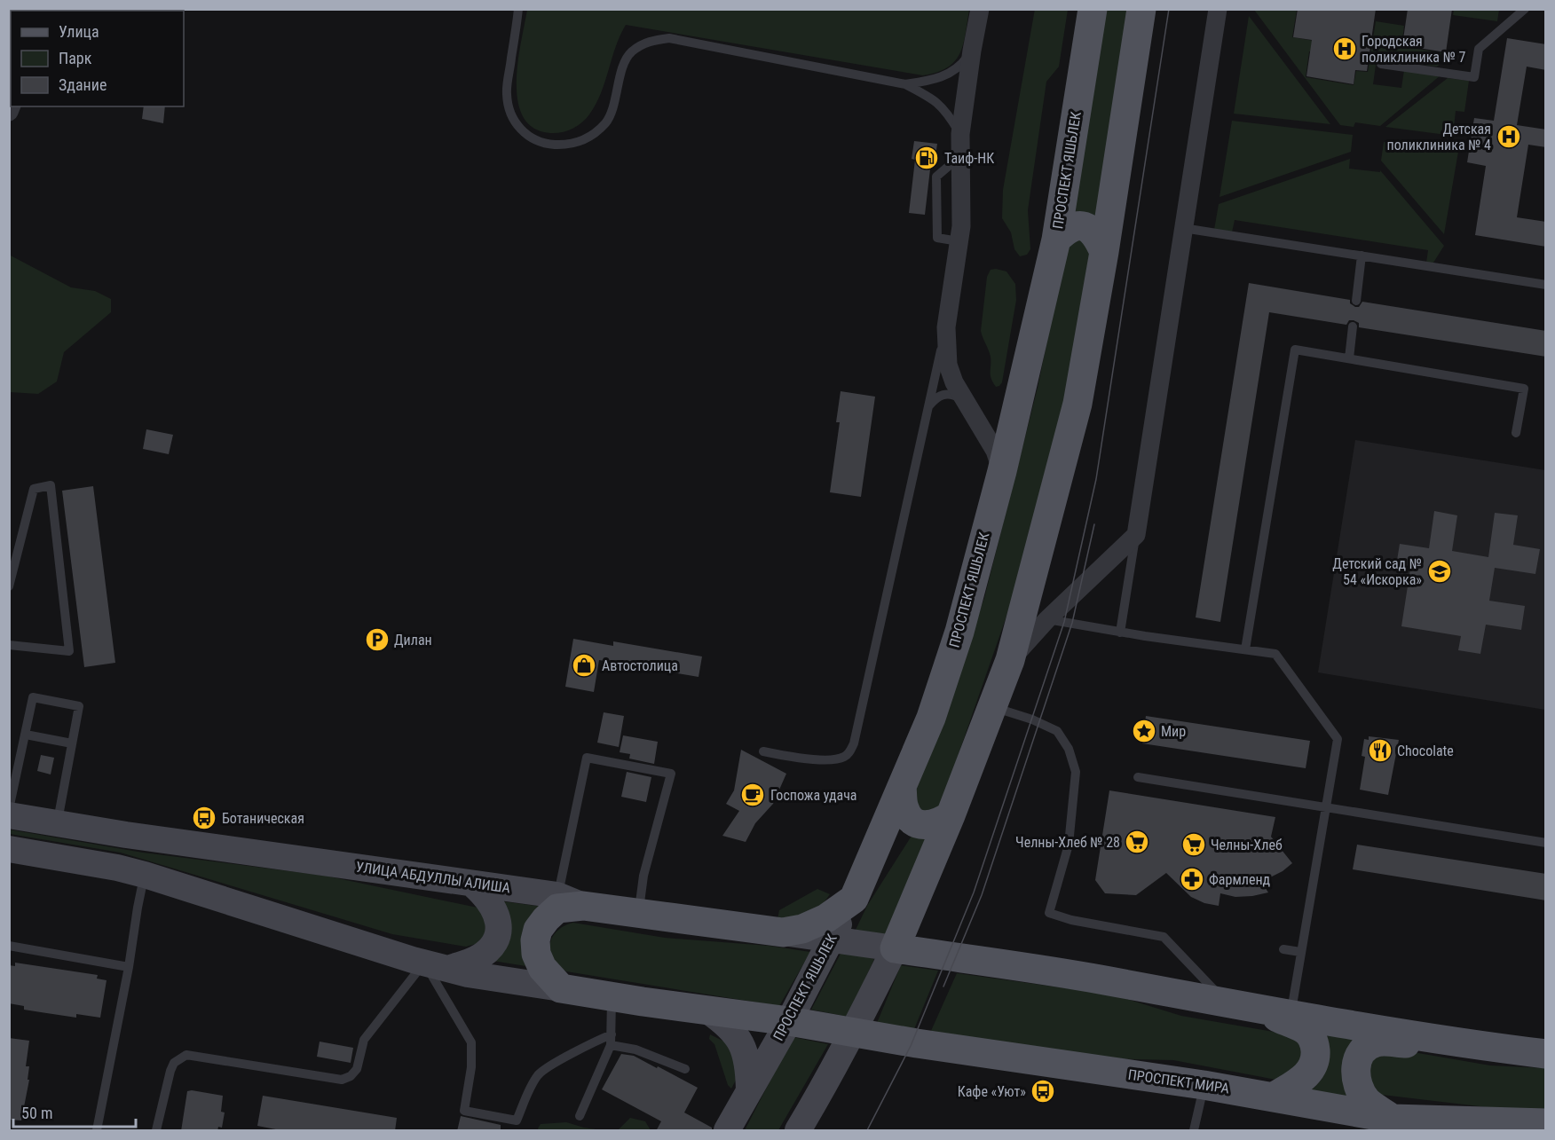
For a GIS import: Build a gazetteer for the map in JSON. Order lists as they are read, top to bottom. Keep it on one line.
{"streets":{"main road":["ПРОСПЕКТ ЯШЬЛЕК","УЛИЦА АБДУЛЛЫ АЛИША","ПРОСПЕКТ МИРА"]},"crossings":[["ПРОСПЕКТ ЯШЬЛЕК","УЛИЦА АБДУЛЛЫ АЛИША"],["ПРОСПЕКТ ЯШЬЛЕК","ПРОСПЕКТ МИРА"]],"places":{"hospital":["Городская поликлиника № 7","Детская поликлиника № 4"],"fuel station":["Таиф-НК"],"school or university":["Детский сад № 54 «Искорка»"],"parking":["Дилан"],"shop":["Автостолица"],"place":["Мир"],"restaurant":["Chocolate"],"cafe":["Госпожа удача"],"bus stop":["Ботаническая","Кафе «Уют»"],"supermarket":["Челны-Хлеб № 28","Челны-Хлеб"],"pharmacy":["Фармленд"]},"legend":["Улица","Парк","Здание"],"scale_bar":"50 m"}
